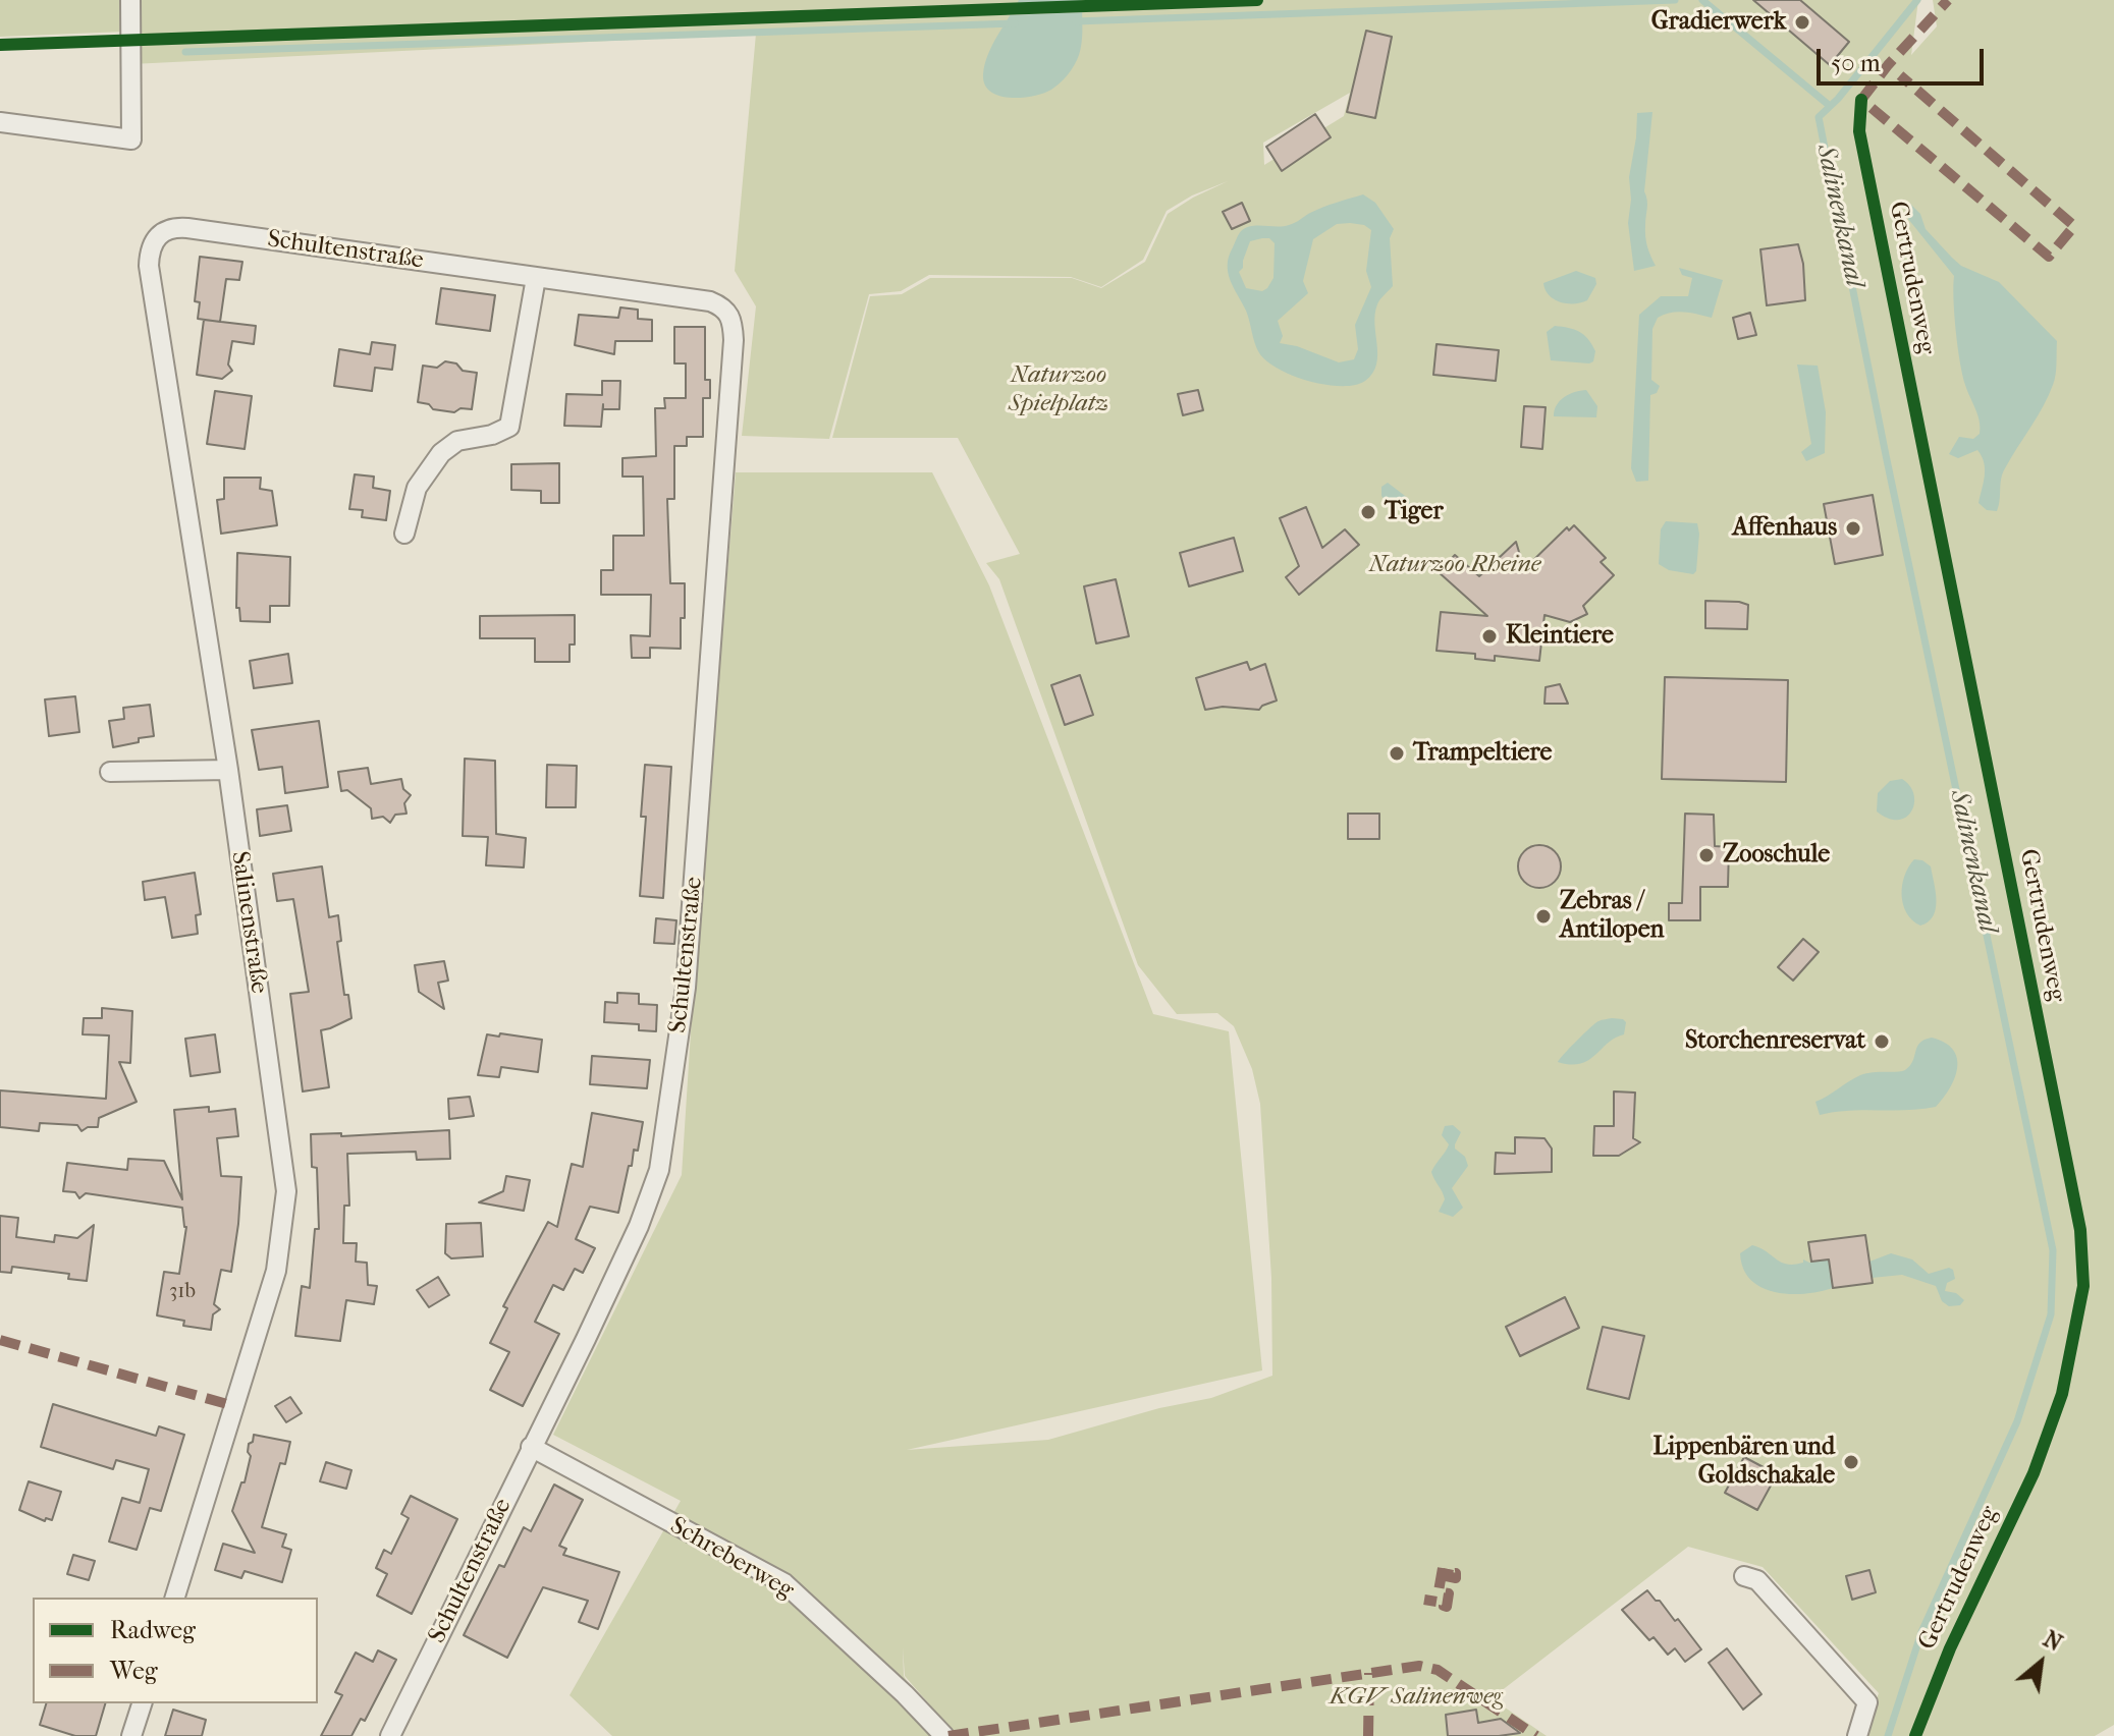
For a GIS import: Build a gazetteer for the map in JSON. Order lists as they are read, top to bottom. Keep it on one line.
{"streets":{"street":["Schultenstraße","Salinenstraße","Schreberweg"],"cycle path":["Gertrudenweg"]},"crossings":[["Schultenstraße","Salinenstraße"],["Schultenstraße","Schreberweg"]],"water":["Salinenkanal"],"parks":["Naturzoo Spielplatz","Naturzoo Rheine","KGV Salinenweg"],"places":["Gradierwerk","Tiger","Affenhaus","Kleintiere","Trampeltiere","Zooschule","Zebras / Antilopen","Storchenreservat","Lippenbären und Goldschakale"],"house_numbers":["31b"],"legend":["Radweg","Weg"],"scale_bar":"50 m","north":"top right"}
